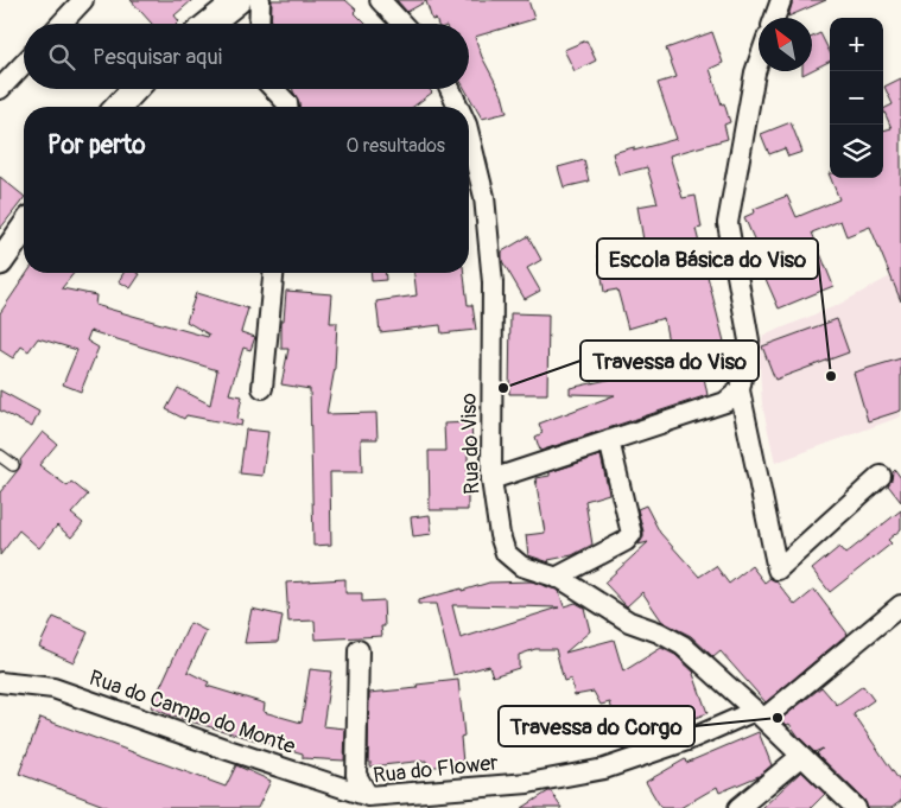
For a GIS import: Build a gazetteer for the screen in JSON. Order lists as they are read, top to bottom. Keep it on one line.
{"streets":{"street":["Rua do Viso","Rua do Campo do Monte","Rua do Flower"]},"crossings":[["Rua do Viso","Rua do Flower"],["Rua do Campo do Monte","Rua do Flower"]],"places":["Escola Básica do Viso","Travessa do Viso","Travessa do Corgo"],"north":"top left","page":{"map_buttons":["+","−"],"search":"Pesquisar aqui","heading":["Por perto","0 resultados"]}}
